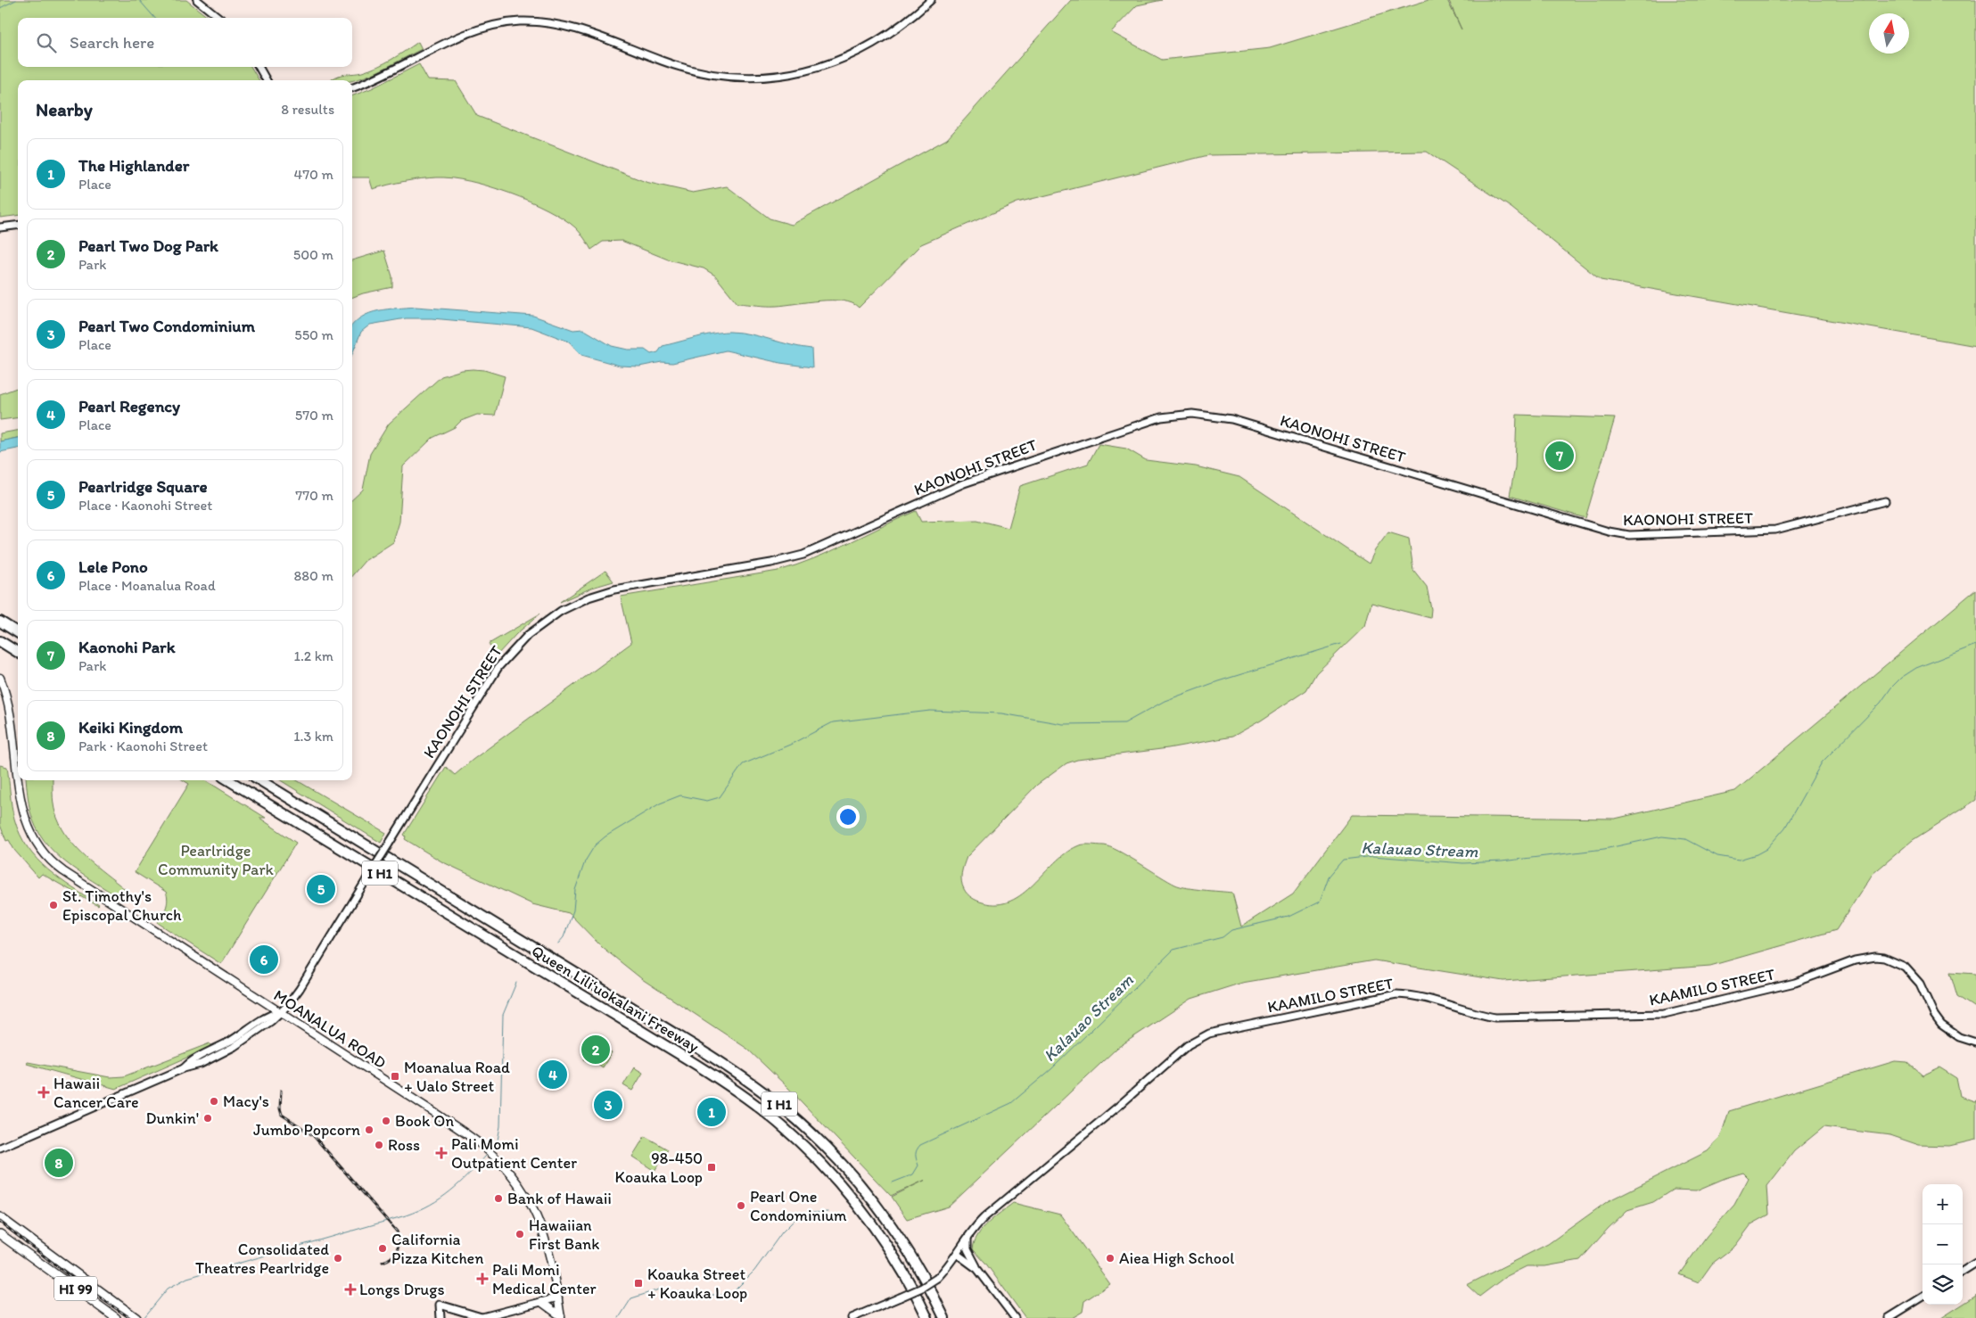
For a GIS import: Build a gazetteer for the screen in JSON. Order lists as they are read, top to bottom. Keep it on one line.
{"streets":{"highway":["I H1","Queen Liliʻuokalani Freeway"],"main road":["MOANALUA ROAD","HI 99"],"street":["KAONOHI STREET","KAAMILO STREET"]},"crossings":[["KAONOHI STREET","MOANALUA ROAD"]],"water":["Kalauao Stream"],"parks":["Pearlridge Community Park"],"places":{"other":["St. Timothy's Episcopal Church","Macy's","Dunkin'","Book On","Jumbo Popcorn","Ross","Bank of Hawaii","Pearl One Condominium","Hawaiian First Bank","California Pizza Kitchen","Consolidated Theatres Pearlridge","Aiea High School"],"transit":["Moanalua Road + Ualo Street","98-450 Koauka Loop","Koauka Street + Koauka Loop"],"health":["Hawaii Cancer Care","Pali Momi Outpatient Center","Pali Momi Medical Center","Longs Drugs"]},"north":"top","page":{"search":"Search here","heading":["Nearby","8 results"],"list":[{"mark":"1","name":"The Highlander","note":"Place","value":"470 m"},{"mark":"2","name":"Pearl Two Dog Park","note":"Park","value":"500 m"},{"mark":"3","name":"Pearl Two Condominium","note":"Place","value":"550 m"},{"mark":"4","name":"Pearl Regency","note":"Place","value":"570 m"},{"mark":"5","name":"Pearlridge Square","note":"Place · Kaonohi Street","value":"770 m"},{"mark":"6","name":"Lele Pono","note":"Place · Moanalua Road","value":"880 m"},{"mark":"7","name":"Kaonohi Park","note":"Park","value":"1.2 km"},{"mark":"8","name":"Keiki Kingdom","note":"Park · Kaonohi Street","value":"1.3 km"}],"pins":["7","5","6","2","4","3","1","8"],"map_buttons":["+","−"]}}
